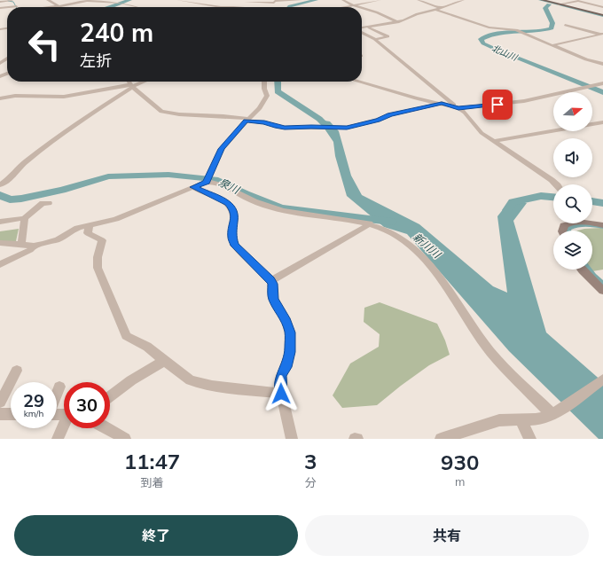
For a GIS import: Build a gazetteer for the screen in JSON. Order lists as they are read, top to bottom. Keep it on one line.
{"water":["北山川","泉川","新川川"],"north":"right","page":{"turn":["240 m","左折"],"speed":"29 km/h","limit":"30","eta":["11:47","到着","3","分","930","m"],"buttons":["終了","共有"]}}
